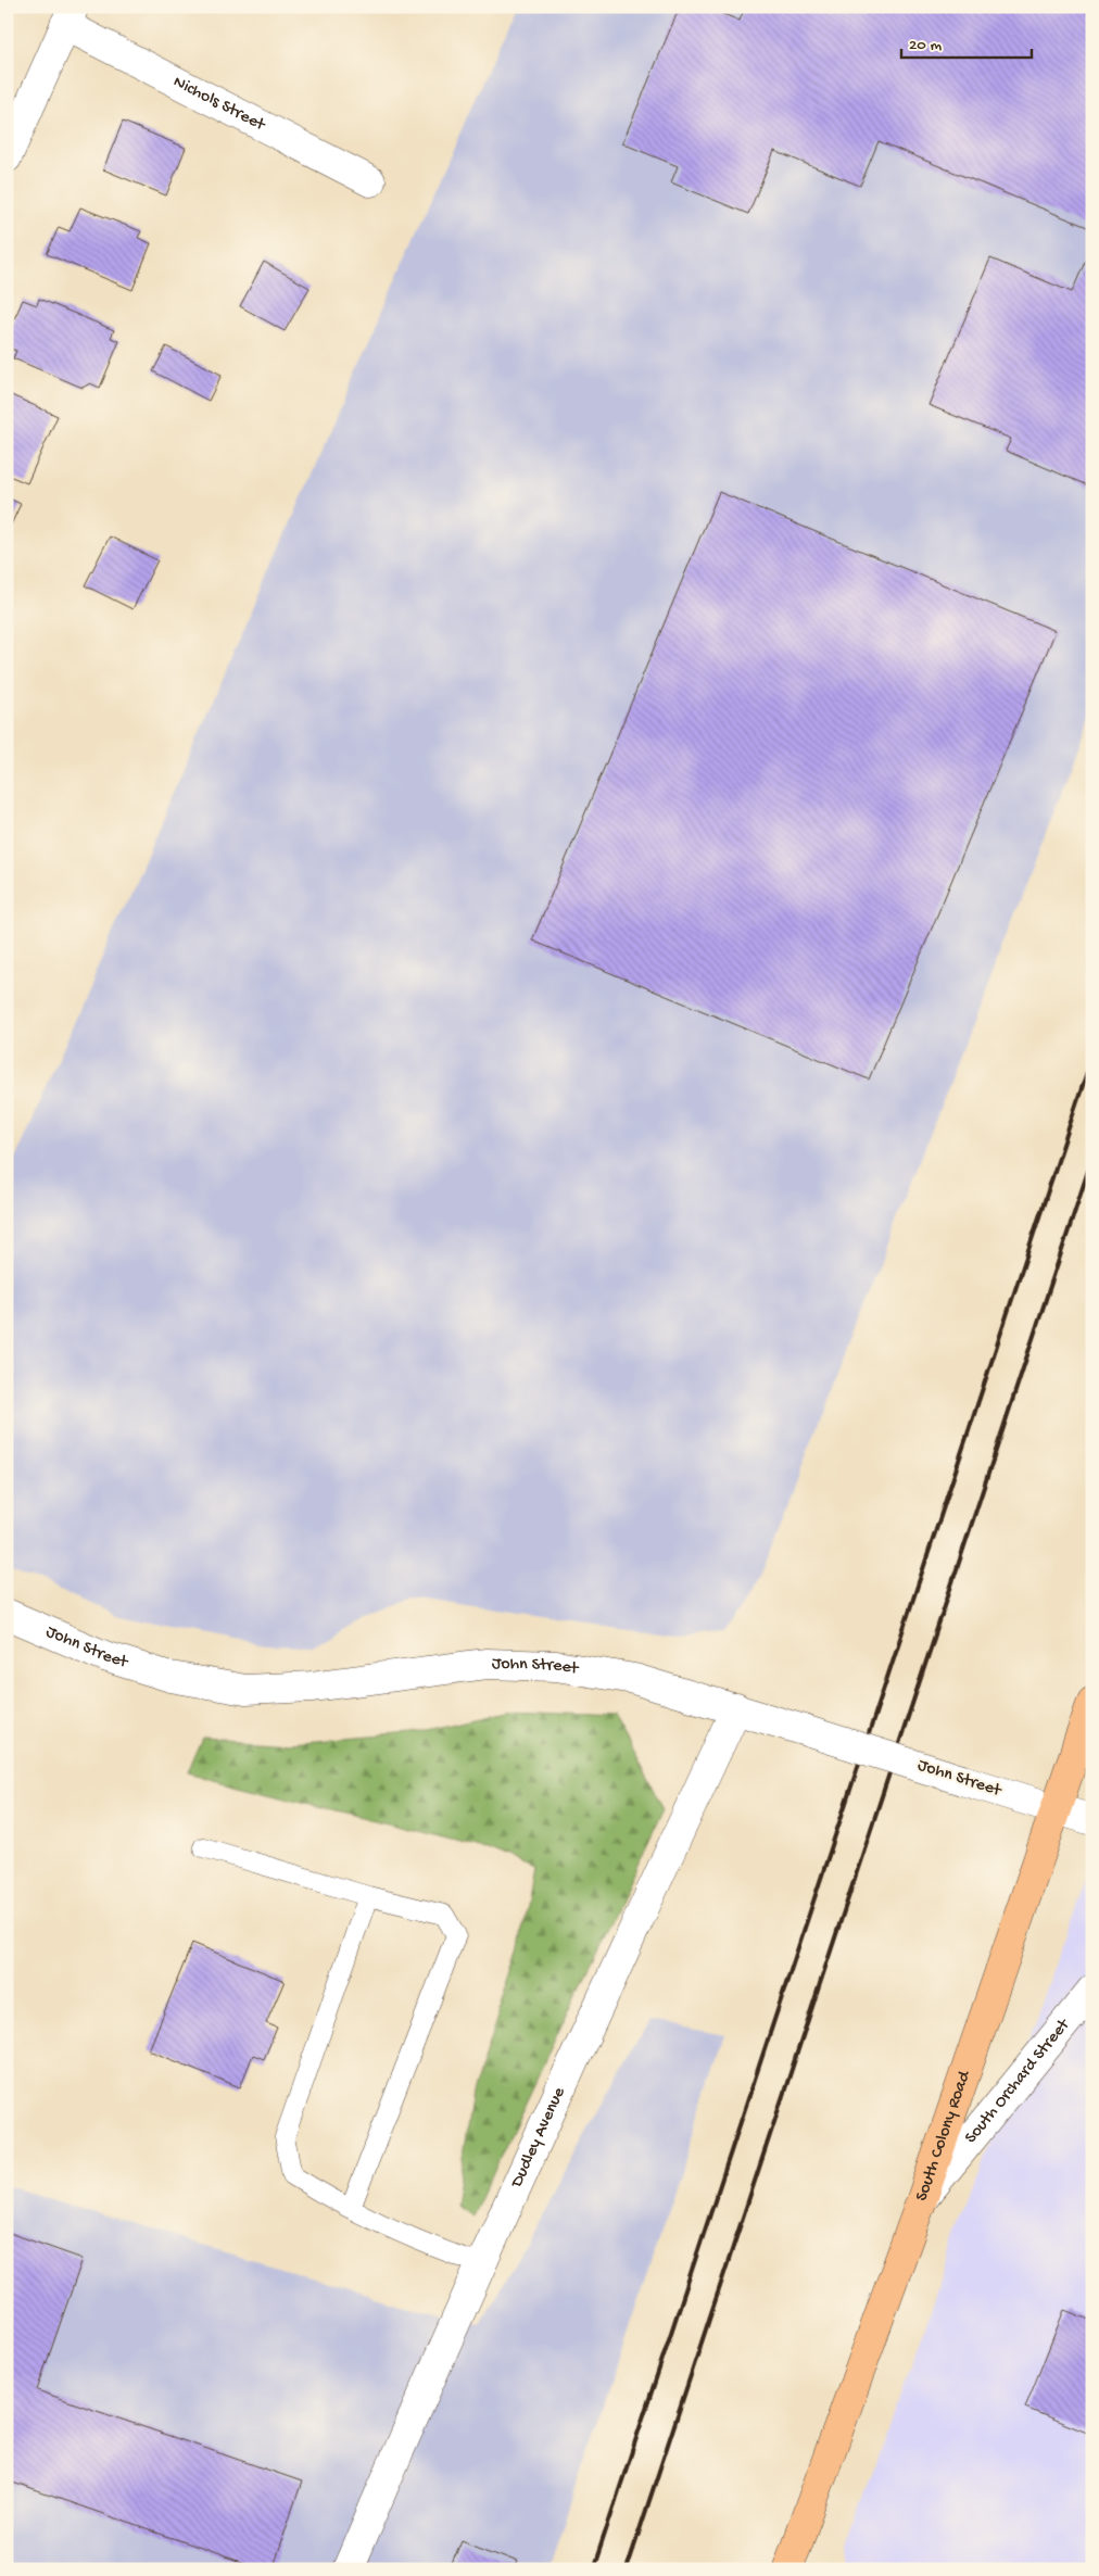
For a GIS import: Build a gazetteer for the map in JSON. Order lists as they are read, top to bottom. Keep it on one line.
{"streets":{"main road":["South Colony Road"],"street":["Nichols Street","John Street","South Orchard Street","Dudley Avenue"]},"crossings":[["John Street","Dudley Avenue"],["John Street","South Colony Road"],["South Orchard Street","South Colony Road"]],"scale_bar":"20 m"}
